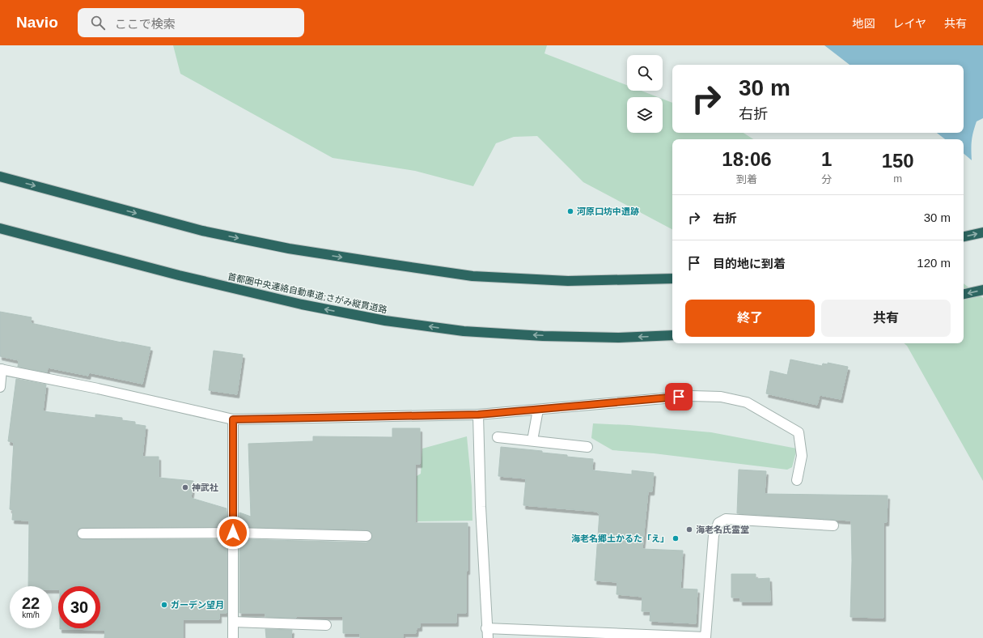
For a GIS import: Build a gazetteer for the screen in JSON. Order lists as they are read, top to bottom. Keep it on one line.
{"streets":{"highway":["首都圏中央連絡自動車道;さがみ縦貫道路"]},"places":["河原口坊中遺跡","神武社","海老名氏霊堂","海老名郷土かるた「え」","ガーデン望月"],"page":{"header":"Navio","search":"ここで検索","nav":["地図","レイヤ","共有"],"turn":["30 m","右折"],"eta":["18:06","到着","1","分","150","m"],"list":[{"name":"右折","value":"30 m"},{"name":"目的地に到着","value":"120 m"}],"buttons":["終了","共有"],"speed":"22 km/h","limit":"30"}}
